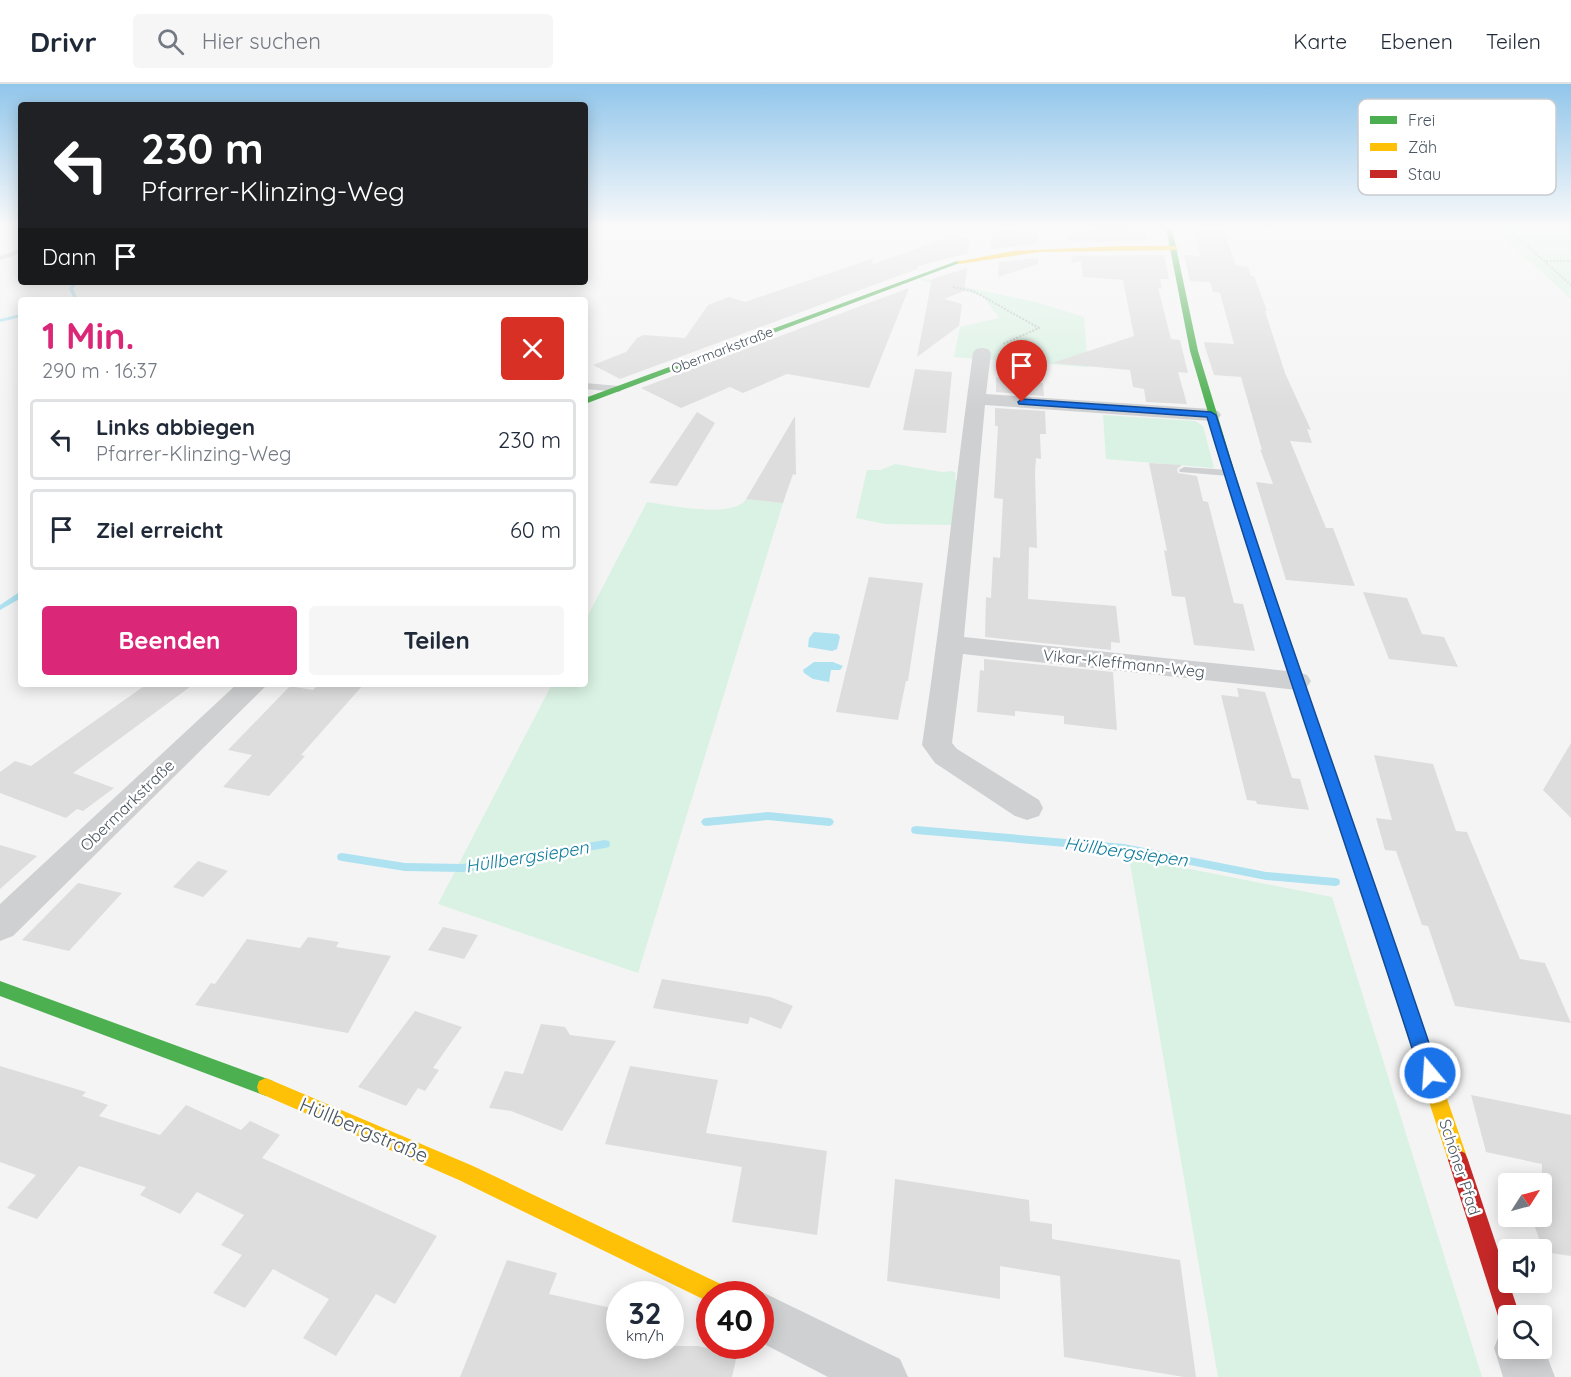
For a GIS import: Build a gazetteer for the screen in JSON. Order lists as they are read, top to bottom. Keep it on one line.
{"streets":{"street":["Obermarkstraße","Vikar-Kleffmann-Weg","Hüllbergstraße","Schöner Pfad"]},"crossings":[["Vikar-Kleffmann-Weg","Schöner Pfad"]],"water":["Hüllbergsiepen"],"legend":["Frei","Zäh","Stau"],"north":"top right","page":{"header":"Drivr","search":"Hier suchen","nav":["Karte","Ebenen","Teilen"],"turn":["230 m","Pfarrer-Klinzing-Weg"],"then":"Dann","heading":["1 Min.","290 m · 16:37"],"list":[{"name":"Links abbiegen","note":"Pfarrer-Klinzing-Weg","value":"230 m"},{"name":"Ziel erreicht","value":"60 m"}],"buttons":["Beenden","Teilen"],"speed":"32 km/h","limit":"40"}}
